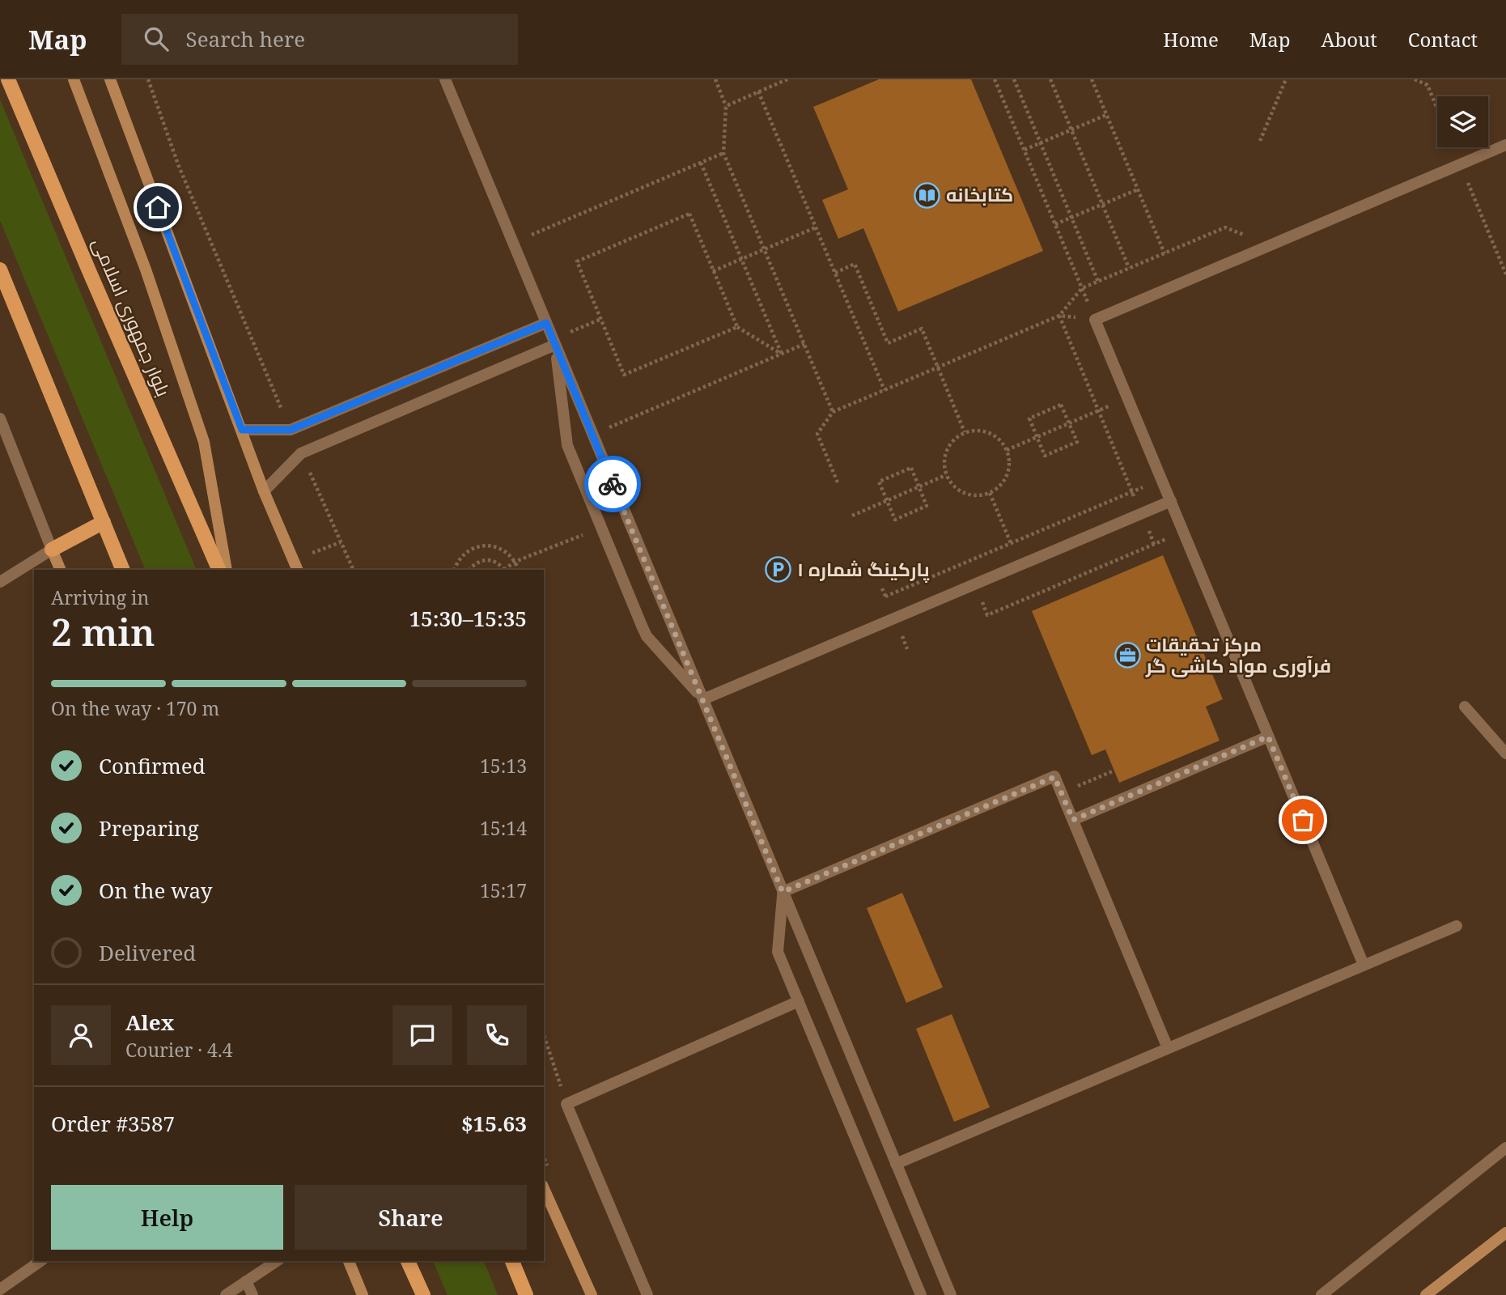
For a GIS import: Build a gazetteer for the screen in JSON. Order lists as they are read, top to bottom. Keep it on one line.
{"streets":{"main road":["بلوار جمهوری اسلامی"]},"places":{"library":["کتابخانه"],"parking":["پارکینگ شماره ۱"],"office":["مرکز تحقیقات فرآوری مواد کاشی گر"]},"page":{"header":"Map","search":"Search here","nav":["Home","Map","About","Contact"],"heading":["2 min","Arriving in","15:30–15:35"],"panel":["Alex","Courier · 4.4","Order #3587","$15.63"],"bar":"On the way · 170 m","list":[["Confirmed","15:13"],["Preparing","15:14"],["On the way","15:17"],"Delivered"],"buttons":["Help","Share"]}}
